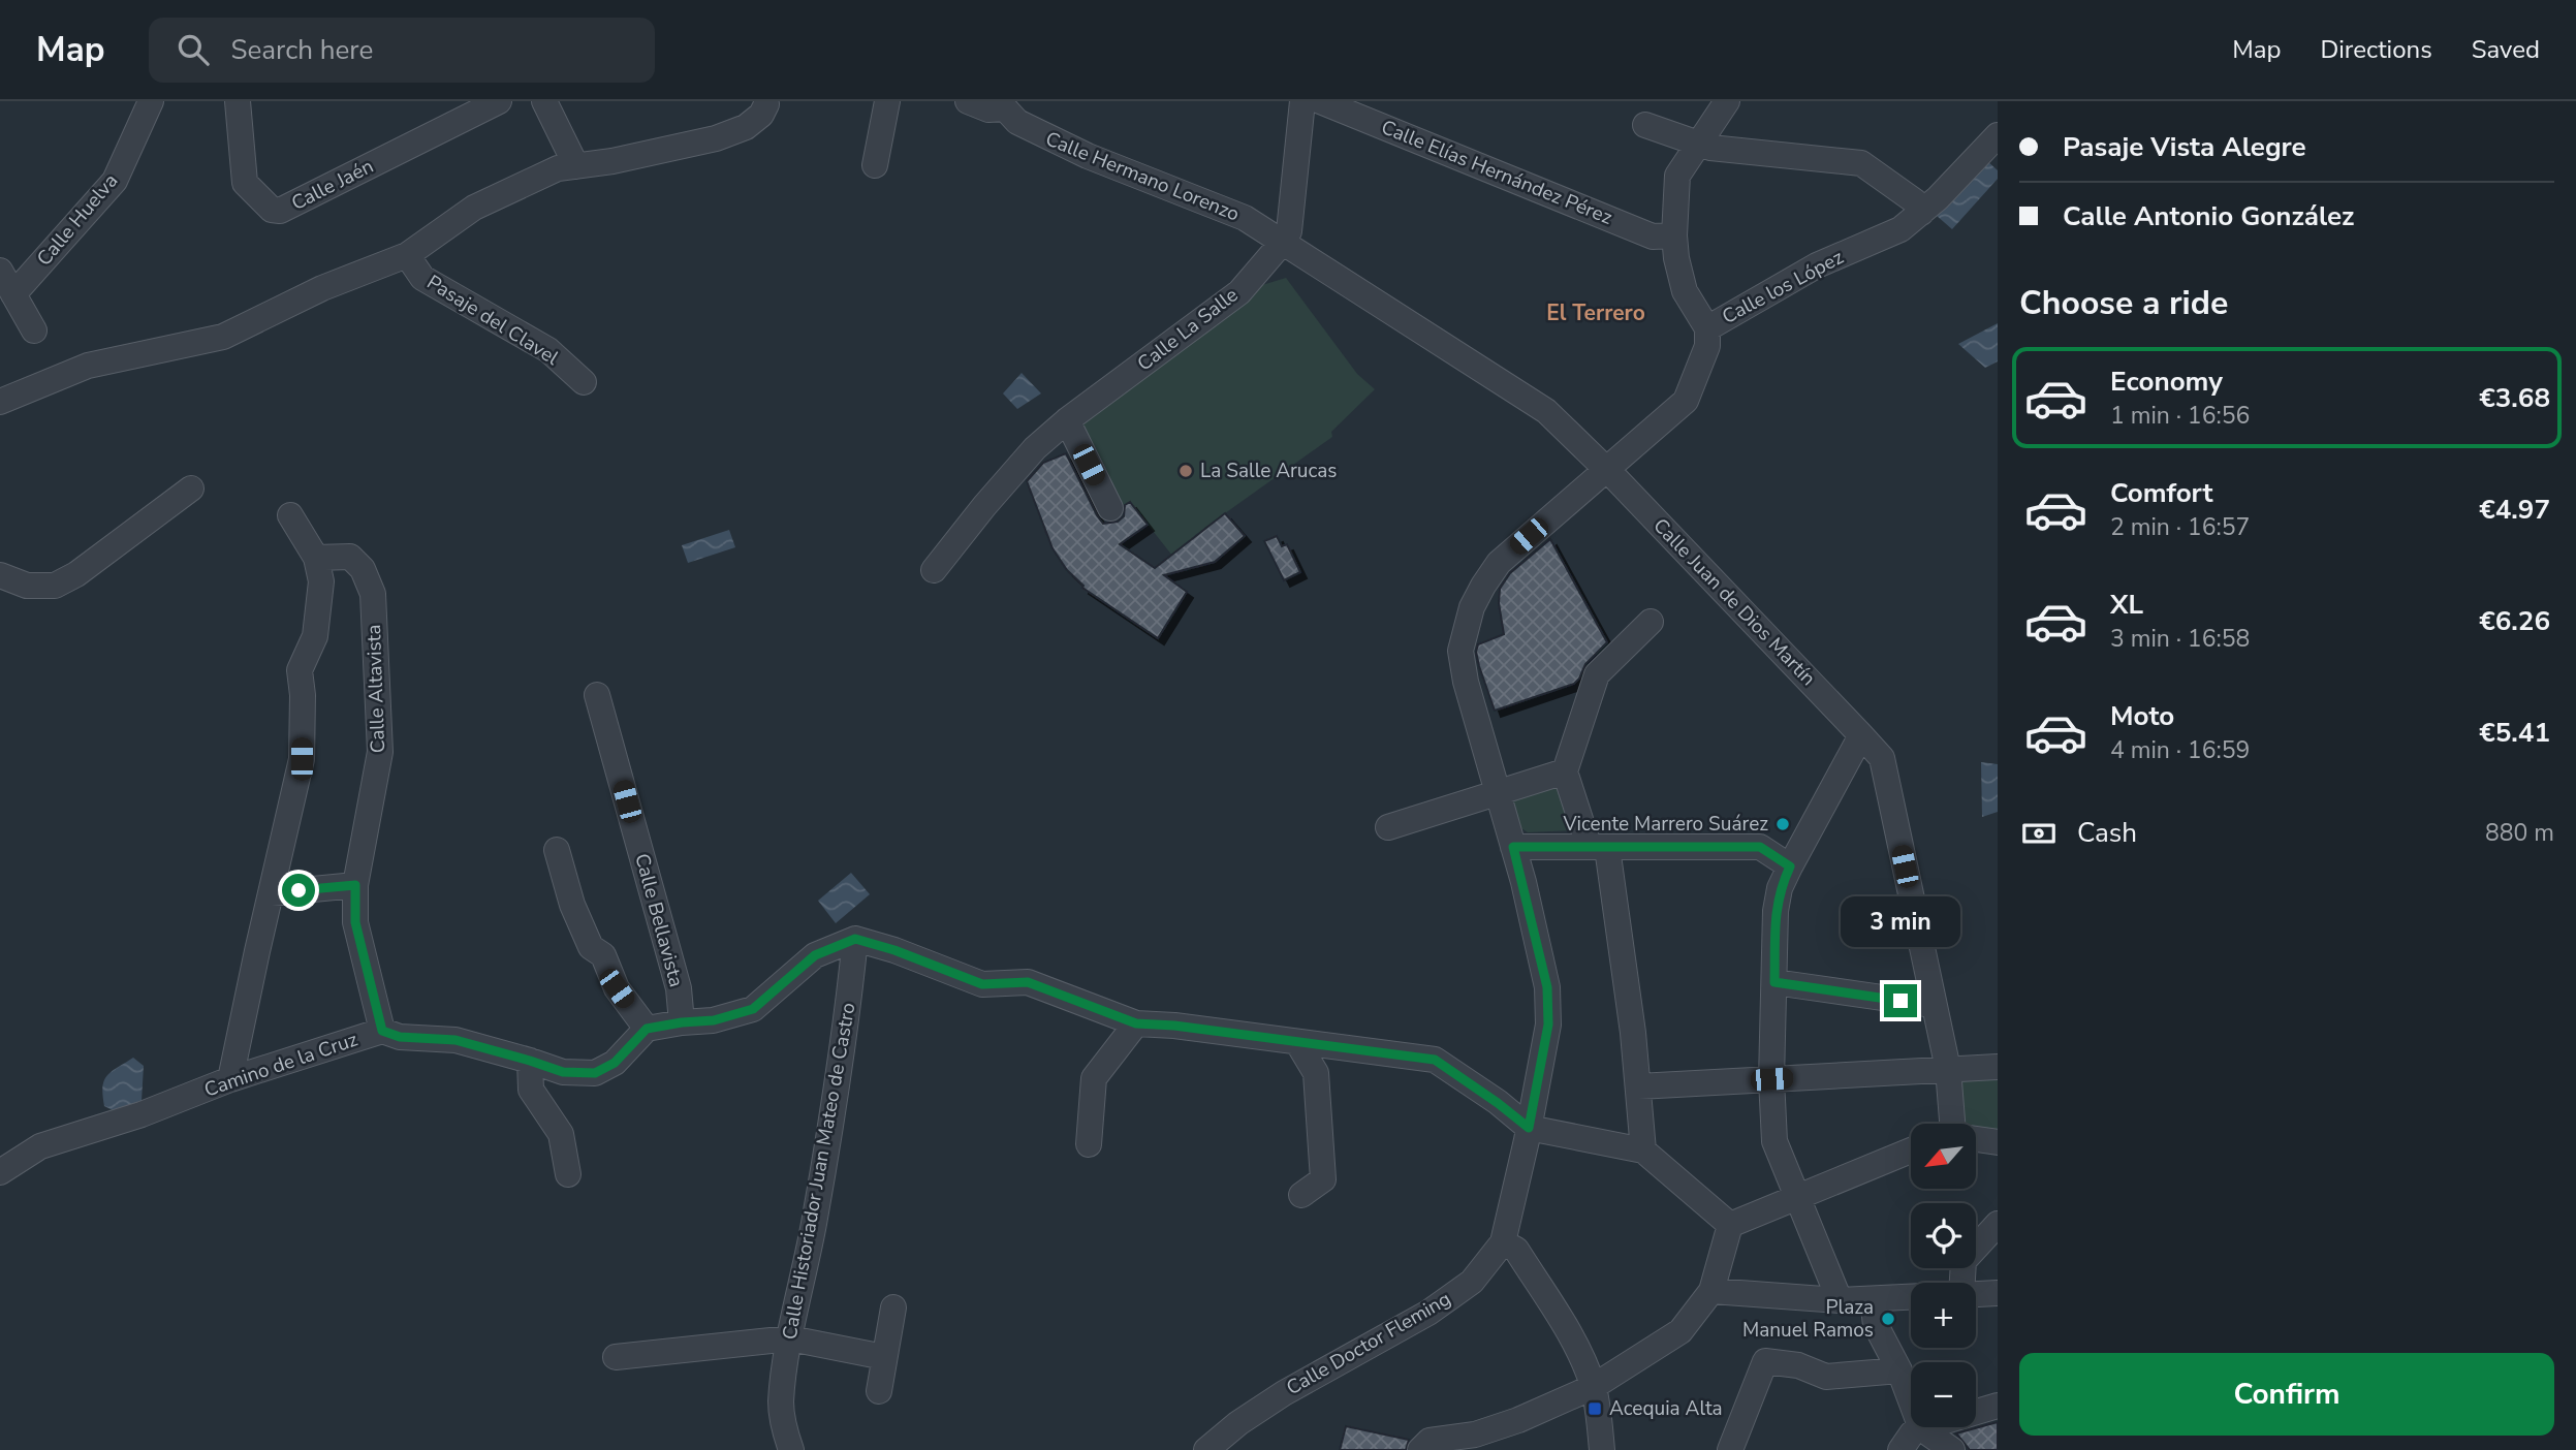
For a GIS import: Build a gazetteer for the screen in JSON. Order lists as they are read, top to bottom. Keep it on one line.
{"streets":{"street":["Calle Elías Hernández Pérez","Calle Hermano Lorenzo","Calle Jaén","Calle Huelva","Calle los López","Pasaje del Clavel","Calle La Salle","Calle Juan de Dios Martín","Calle Altavista","Calle Bellavista","Camino de la Cruz","Calle Historiador Juan Mateo de Castro","Calle Doctor Fleming"]},"crossings":[["Calle Hermano Lorenzo","Calle La Salle"],["Calle los López","Calle Juan de Dios Martín"],["Calle los López","Calle Doctor Fleming"],["Calle Juan de Dios Martín","Calle Doctor Fleming"],["Calle Altavista","Camino de la Cruz"]],"districts":["El Terrero"],"places":{"other":["La Salle Arucas","Vicente Marrero Suárez","Plaza Manuel Ramos"],"transit":["Acequia Alta"]},"north":"bottom left","page":{"header":"Map","search":"Search here","nav":["Map","Directions","Saved"],"banner":["Pasaje Vista Alegre","Calle Antonio González"],"heading":"Choose a ride","list":[{"name":"Economy","note":"1 min · 16:56","value":"€3.68"},{"name":"Comfort","note":"2 min · 16:57","value":"€4.97"},{"name":"XL","note":"3 min · 16:58","value":"€6.26"},{"name":"Moto","note":"4 min · 16:59","value":"€5.41"}],"pay":["Cash","880 m"],"bubble":"3 min","map_buttons":["+","−"],"buttons":"Confirm"}}
